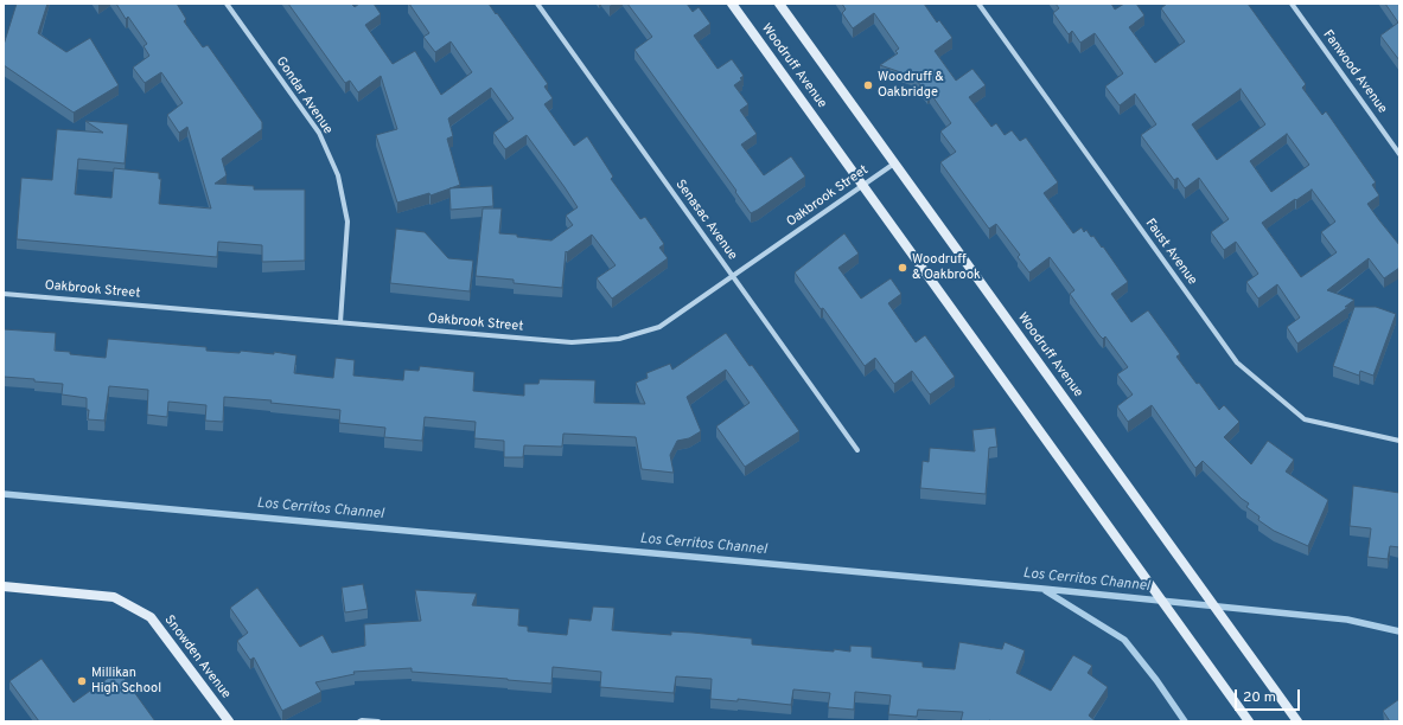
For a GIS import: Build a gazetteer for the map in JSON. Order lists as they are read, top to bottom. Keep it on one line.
{"streets":{"main road":["Woodruff Avenue","Snowden Avenue"],"street":["Fanwood Avenue","Gondar Avenue","Oakbrook Street","Senasac Avenue","Faust Avenue"]},"crossings":[["Woodruff Avenue","Oakbrook Street"],["Gondar Avenue","Oakbrook Street"],["Oakbrook Street","Senasac Avenue"]],"water":["Los Cerritos Channel"],"places":["Woodruff & Oakbridge","Woodruff & Oakbrook","Millikan High School"],"scale_bar":"20 m"}
